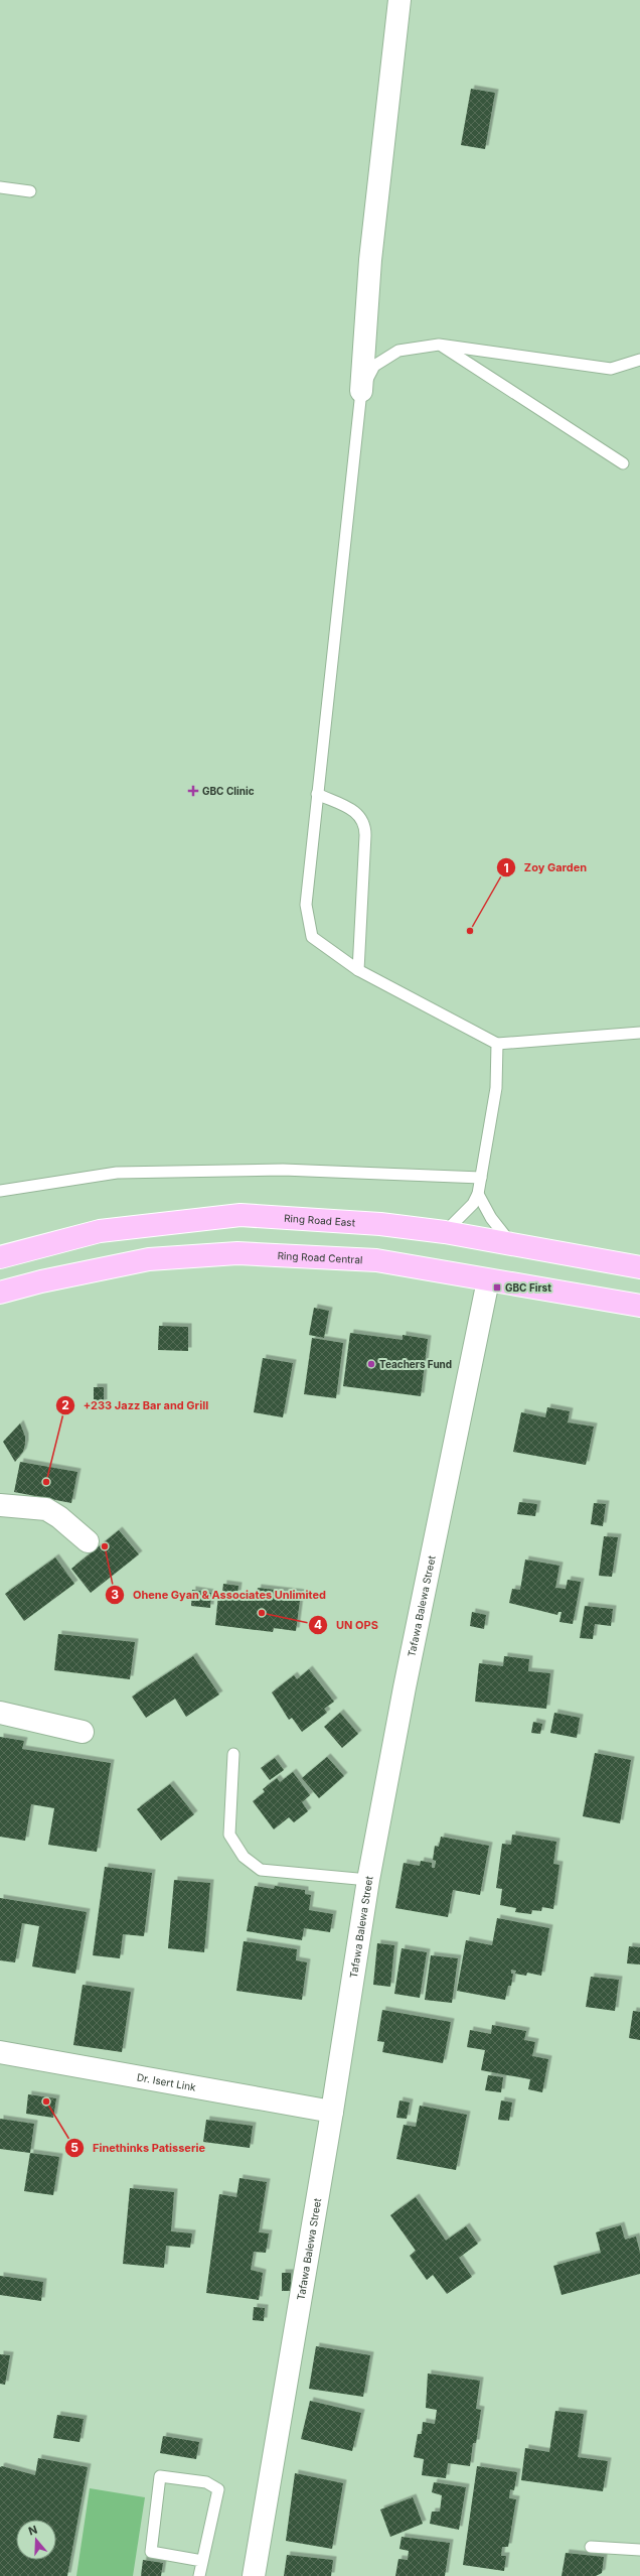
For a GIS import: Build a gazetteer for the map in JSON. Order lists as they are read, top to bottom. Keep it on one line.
{"streets":{"main road":["Ring Road East","Ring Road Central"],"street":["Tafawa Balewa Street","Dr. Isert Link"]},"crossings":[["Ring Road Central","Tafawa Balewa Street"],["Tafawa Balewa Street","Dr. Isert Link"]],"places":{"health":["GBC Clinic"],"other":["Zoy Garden","Teachers Fund","+233 Jazz Bar and Grill","Ohene Gyan & Associates Unlimited","UN OPS","Finethinks Patisserie"],"transit":["GBC First"]},"north":"top"}
